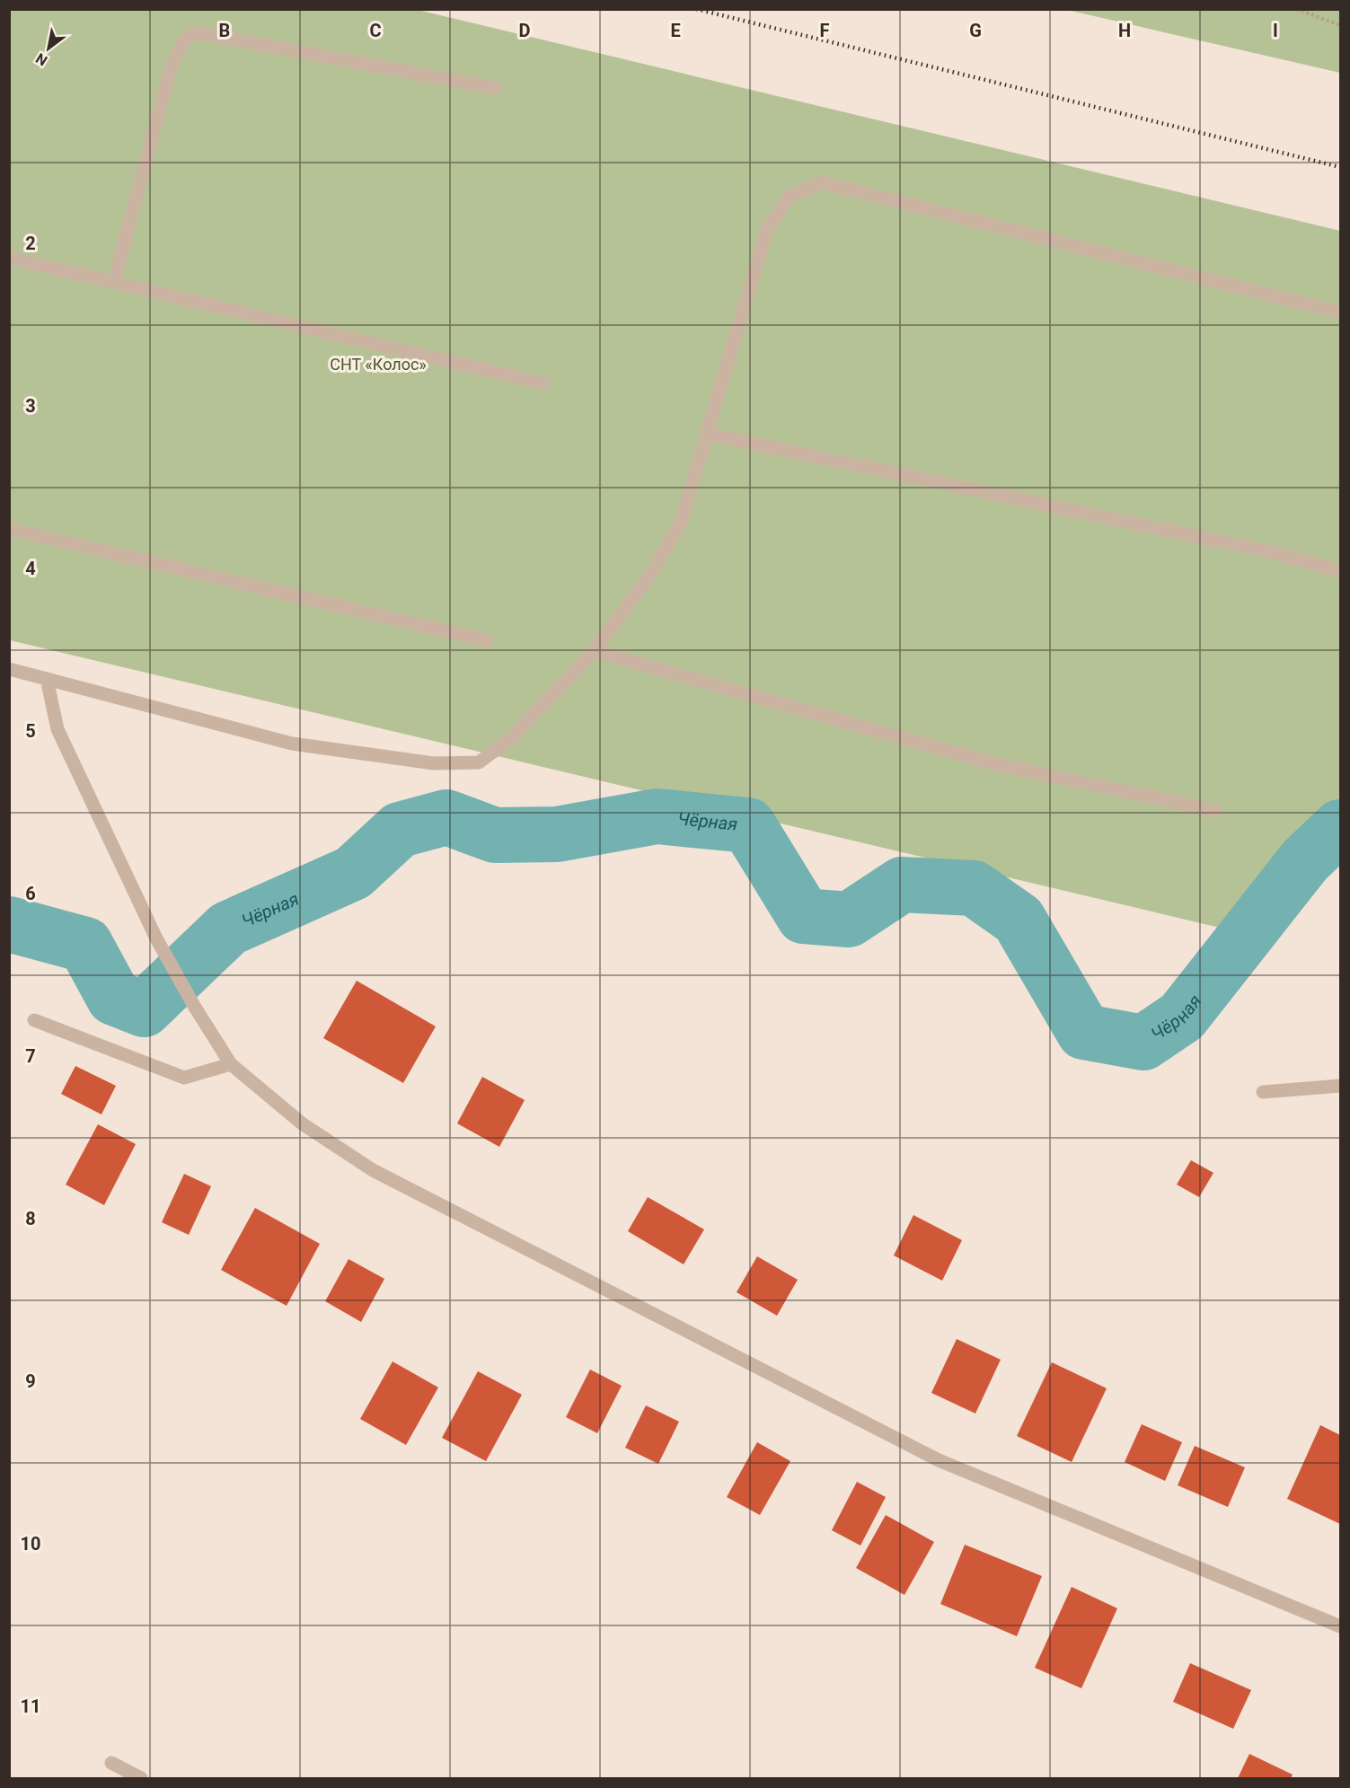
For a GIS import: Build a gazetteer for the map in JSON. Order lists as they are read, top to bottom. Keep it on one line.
{"water":["Чёрная"],"parks":["СНТ «Колос»"],"north":"bottom left","grid":{"columns":["B","C","D","E","F","G","H","I"],"rows":["2","3","4","5","6","7","8","9","10","11"]}}
